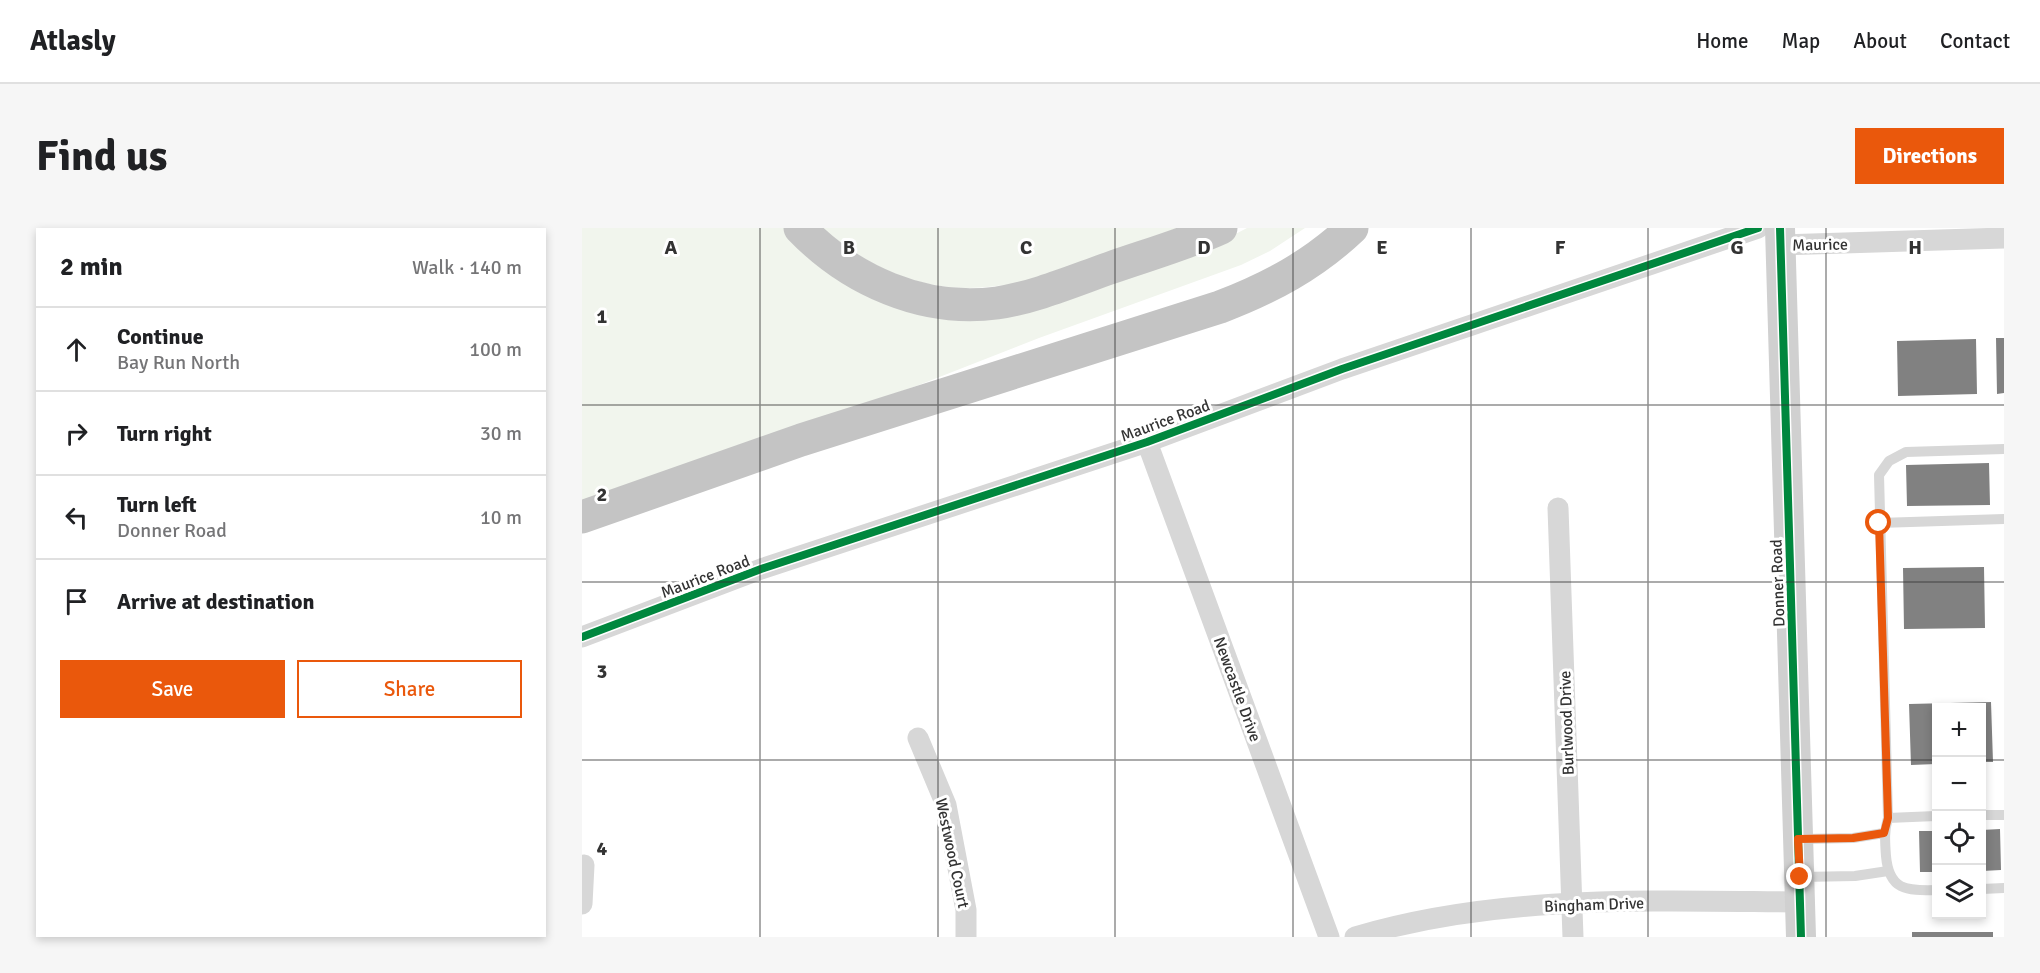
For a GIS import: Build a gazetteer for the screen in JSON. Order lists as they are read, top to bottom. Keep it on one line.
{"streets":{"street":["Maurice","Maurice Road","Donner Road","Newcastle Drive","Burlwood Drive","Westwood Court","Bingham Drive"]},"crossings":[["Maurice","Maurice Road"],["Maurice","Donner Road"],["Maurice Road","Donner Road"],["Maurice Road","Newcastle Drive"],["Donner Road","Bingham Drive"],["Burlwood Drive","Bingham Drive"]],"page":{"header":"Atlasly","nav":["Home","Map","About","Contact"],"buttons":["Directions",["Save","Share"]],"title":"Find us","heading":["2 min","Walk · 140 m"],"list":[["Continue","Bay Run North","100 m"],["Turn right","30 m"],["Turn left","Donner Road","10 m"],"Arrive at destination"],"map_buttons":["+","−"]},"grid":{"columns":["A","B","C","D","E","F","G","H"],"rows":["1","2","3","4"]}}
